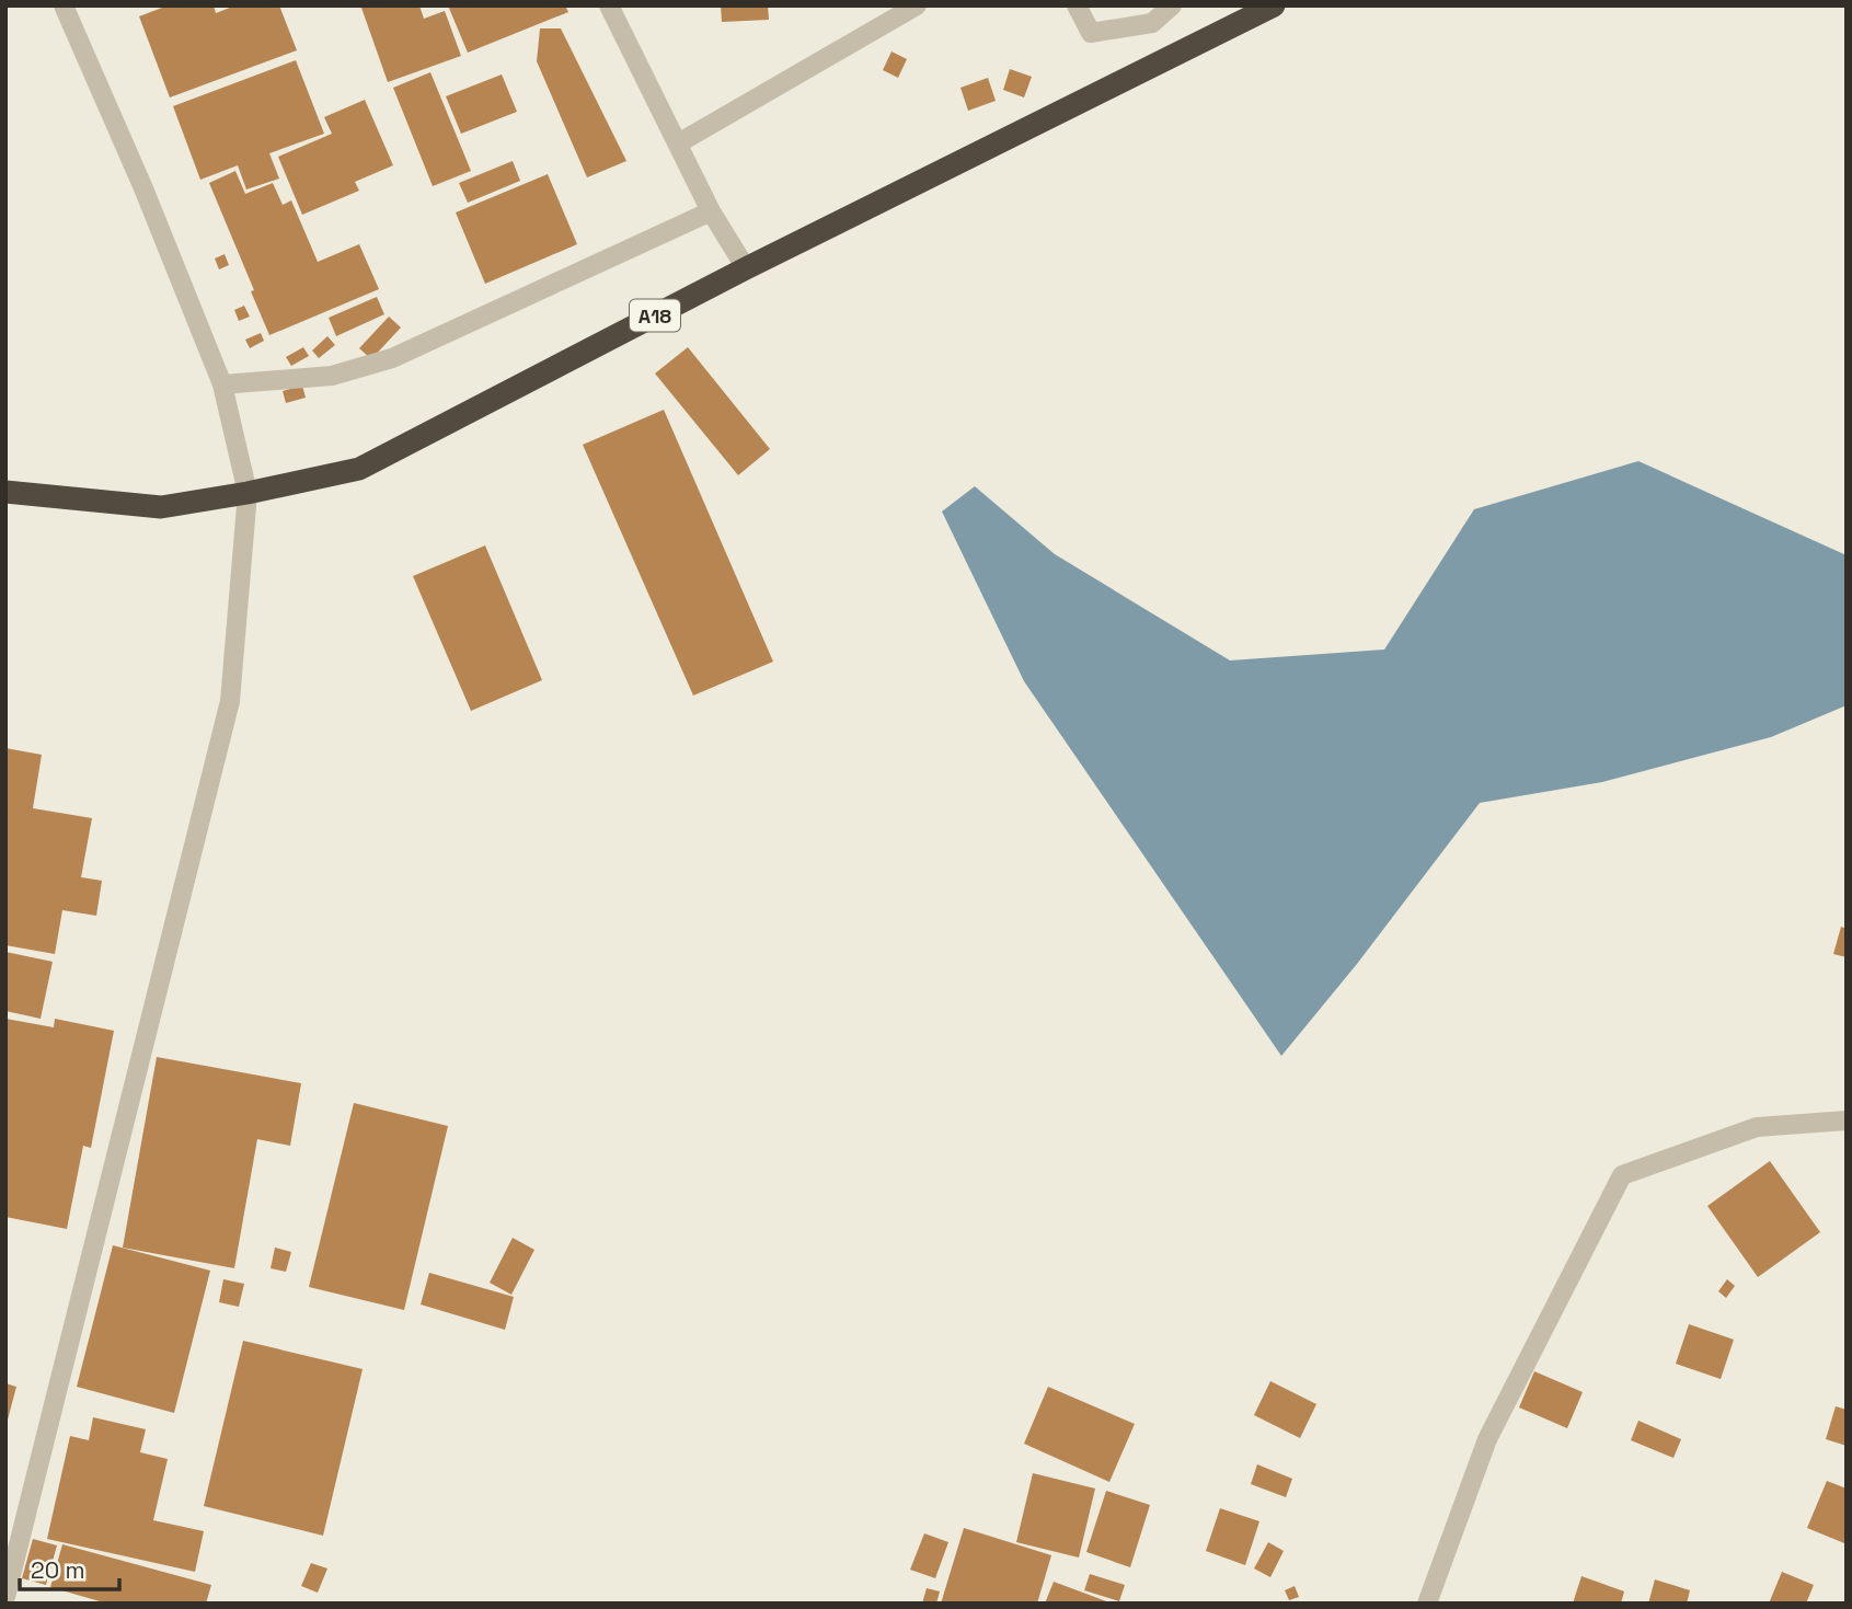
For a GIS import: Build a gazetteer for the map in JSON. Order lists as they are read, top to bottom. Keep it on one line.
{"streets":{"highway":["A18"]},"scale_bar":"20 m"}
